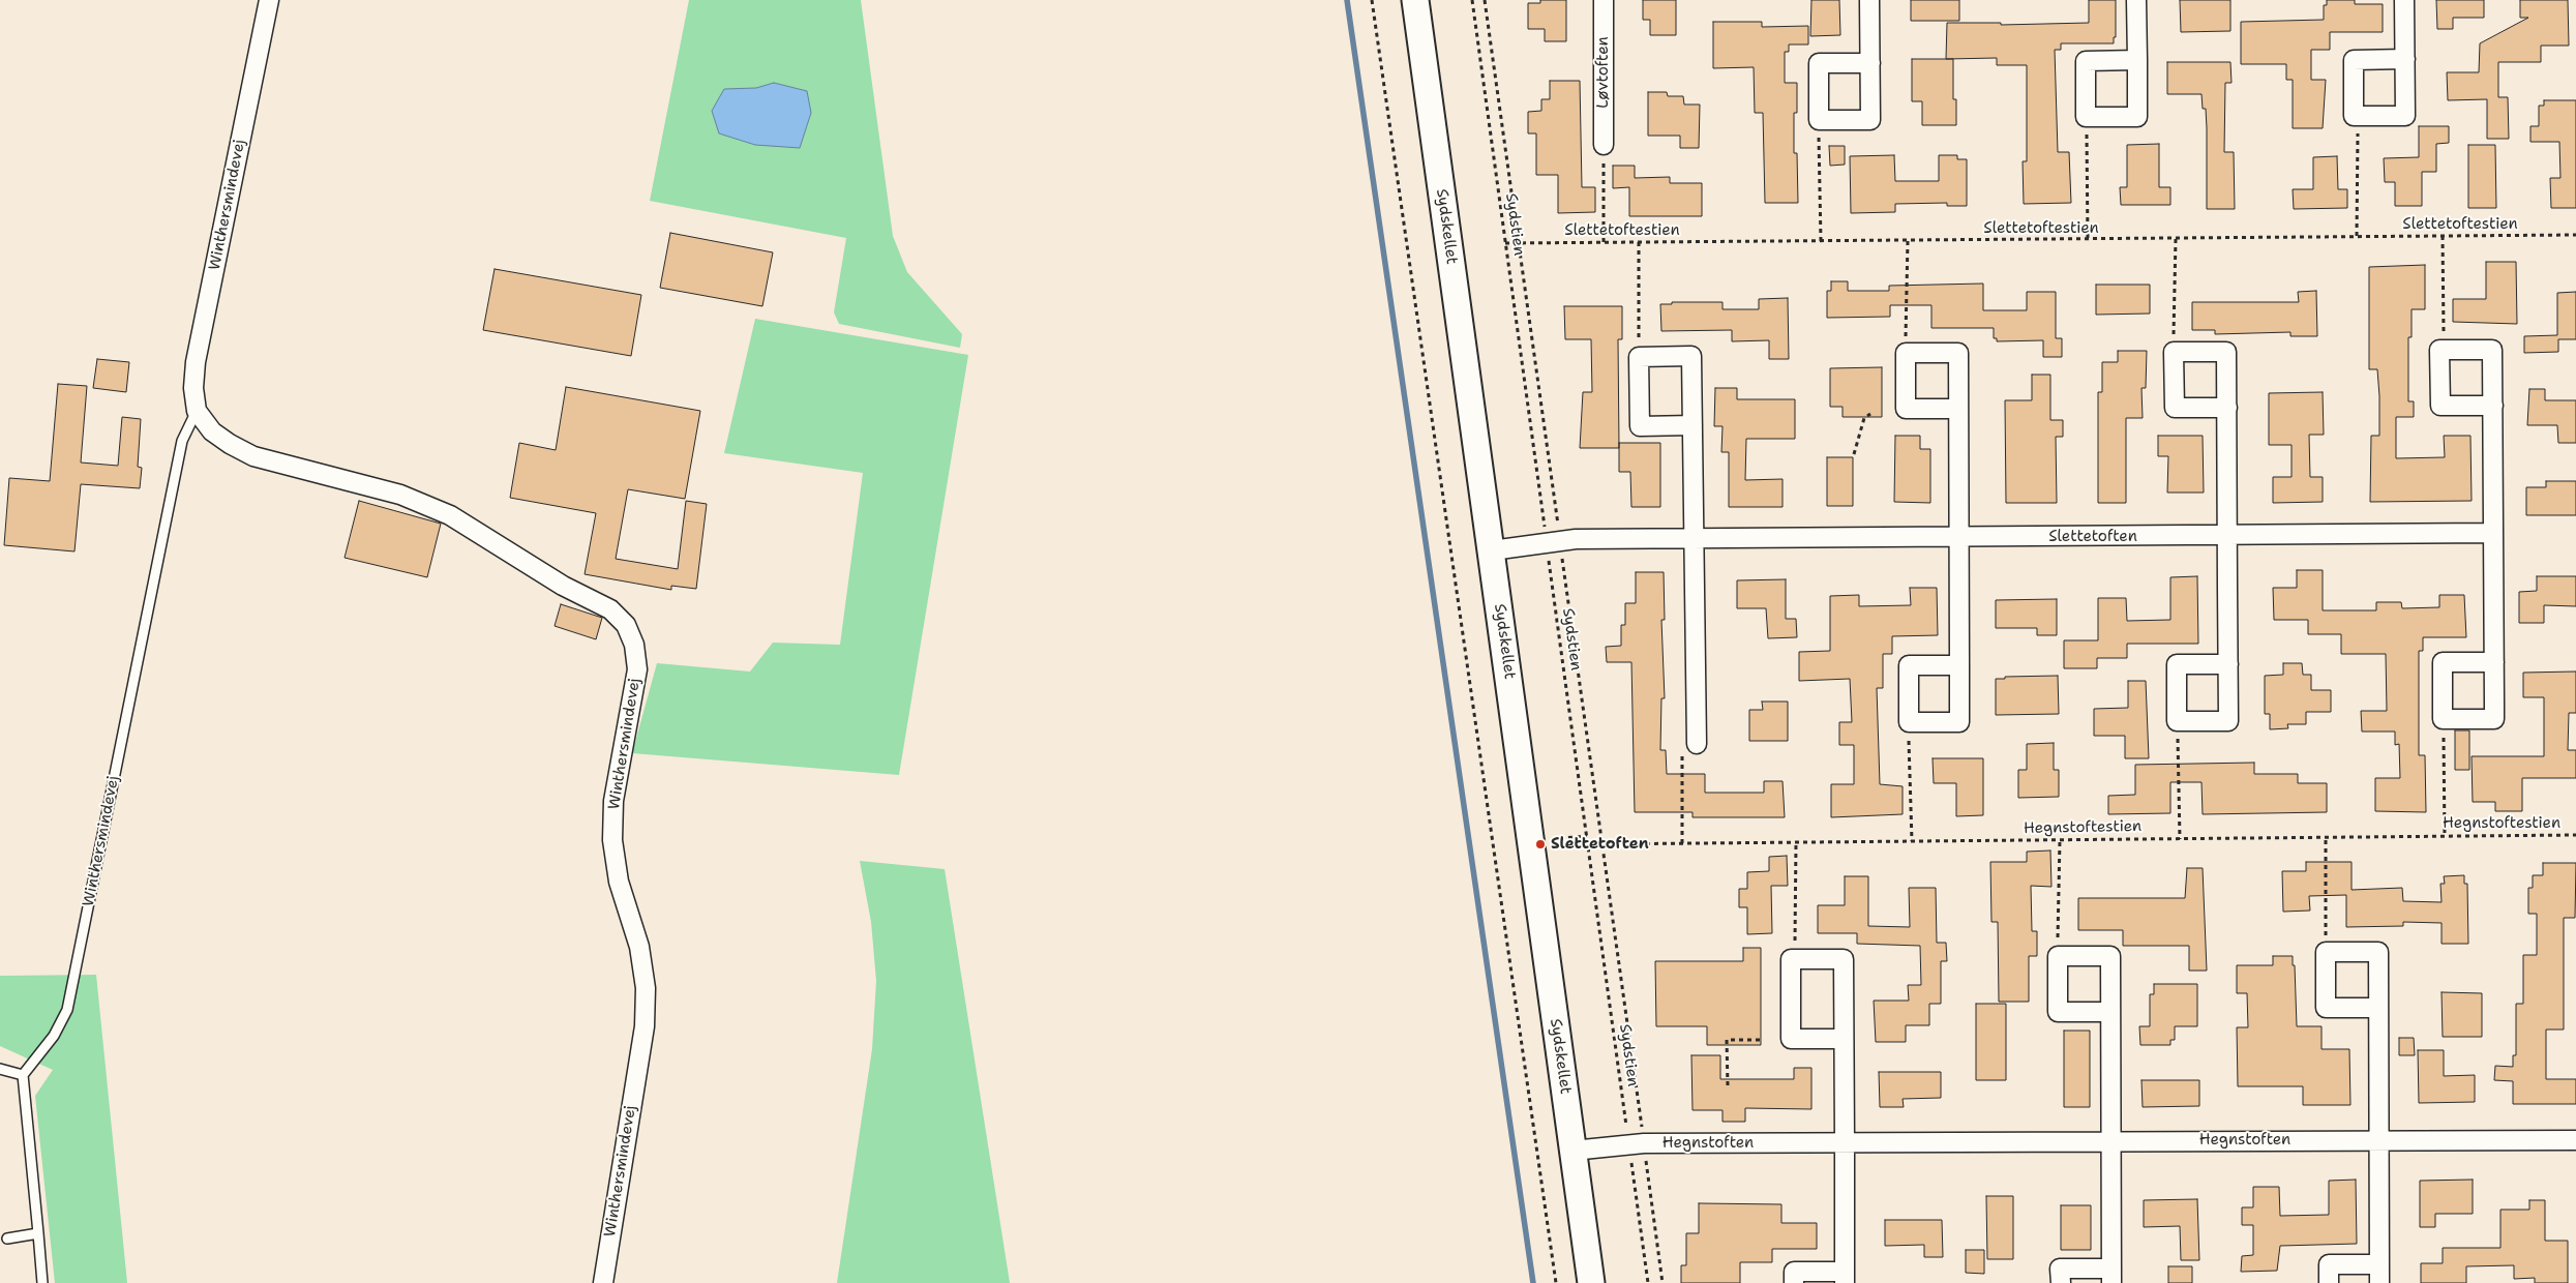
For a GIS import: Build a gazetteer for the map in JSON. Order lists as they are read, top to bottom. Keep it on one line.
{"streets":{"street":["Løvtoften","Winthersmindevej","Sydskellet","Slettetoften","Hegnstoften"],"path":["Sydstien","Slettetoftestien","Hegnstoftestien"]},"crossings":[["Sydstien","Slettetoftestien"],["Sydstien","Slettetoften"],["Sydstien","Hegnstoftestien"],["Sydstien","Hegnstoften"],["Sydskellet","Slettetoften"],["Sydskellet","Hegnstoften"]],"places":["Slettetoften"]}
